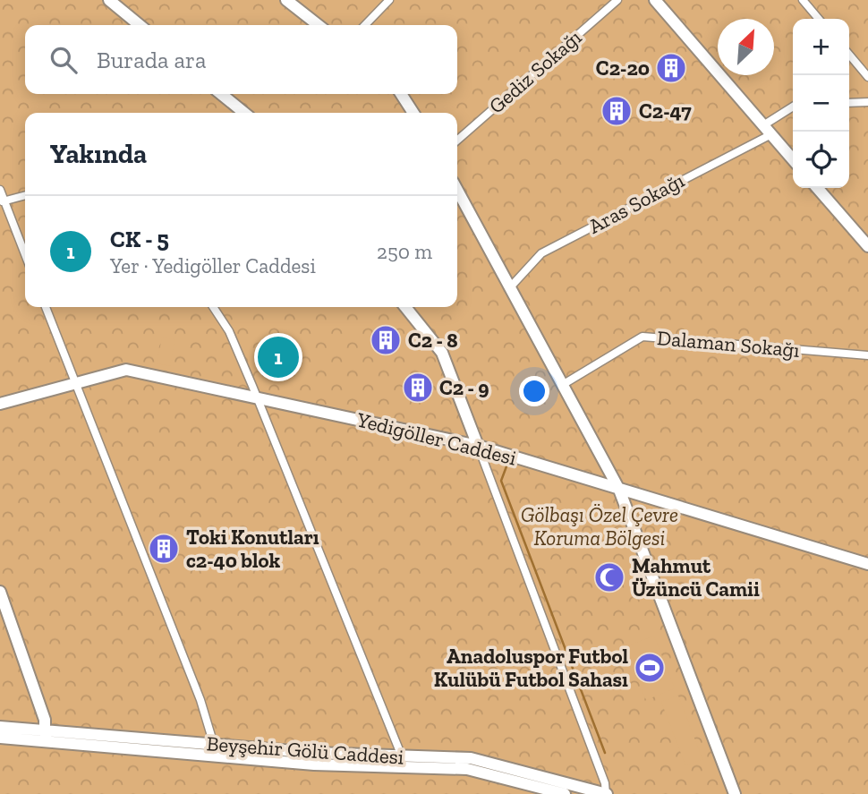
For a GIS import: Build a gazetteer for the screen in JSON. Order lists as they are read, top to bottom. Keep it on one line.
{"streets":{"street":["Gediz Sokağı","Aras Sokağı","Dalaman Sokağı","Yedigöller Caddesi","Beyşehir Gölü Caddesi"]},"parks":["Gölbaşı Özel Çevre Koruma Bölgesi"],"places":{"building":["C2-20","C2-47","C2 - 8","C2 - 9","Toki Konutları c2-40 blok"],"mosque":["Mahmut Üzüncü Camii"],"sports":["Anadoluspor Futbol Kulübü Futbol Sahası"]},"north":"top right","page":{"map_buttons":["+","−"],"search":"Burada ara","heading":"Yakında","list":[{"mark":"1","name":"CK - 5","note":"Yer · Yedigöller Caddesi","value":"250 m"}],"pins":"1"}}
